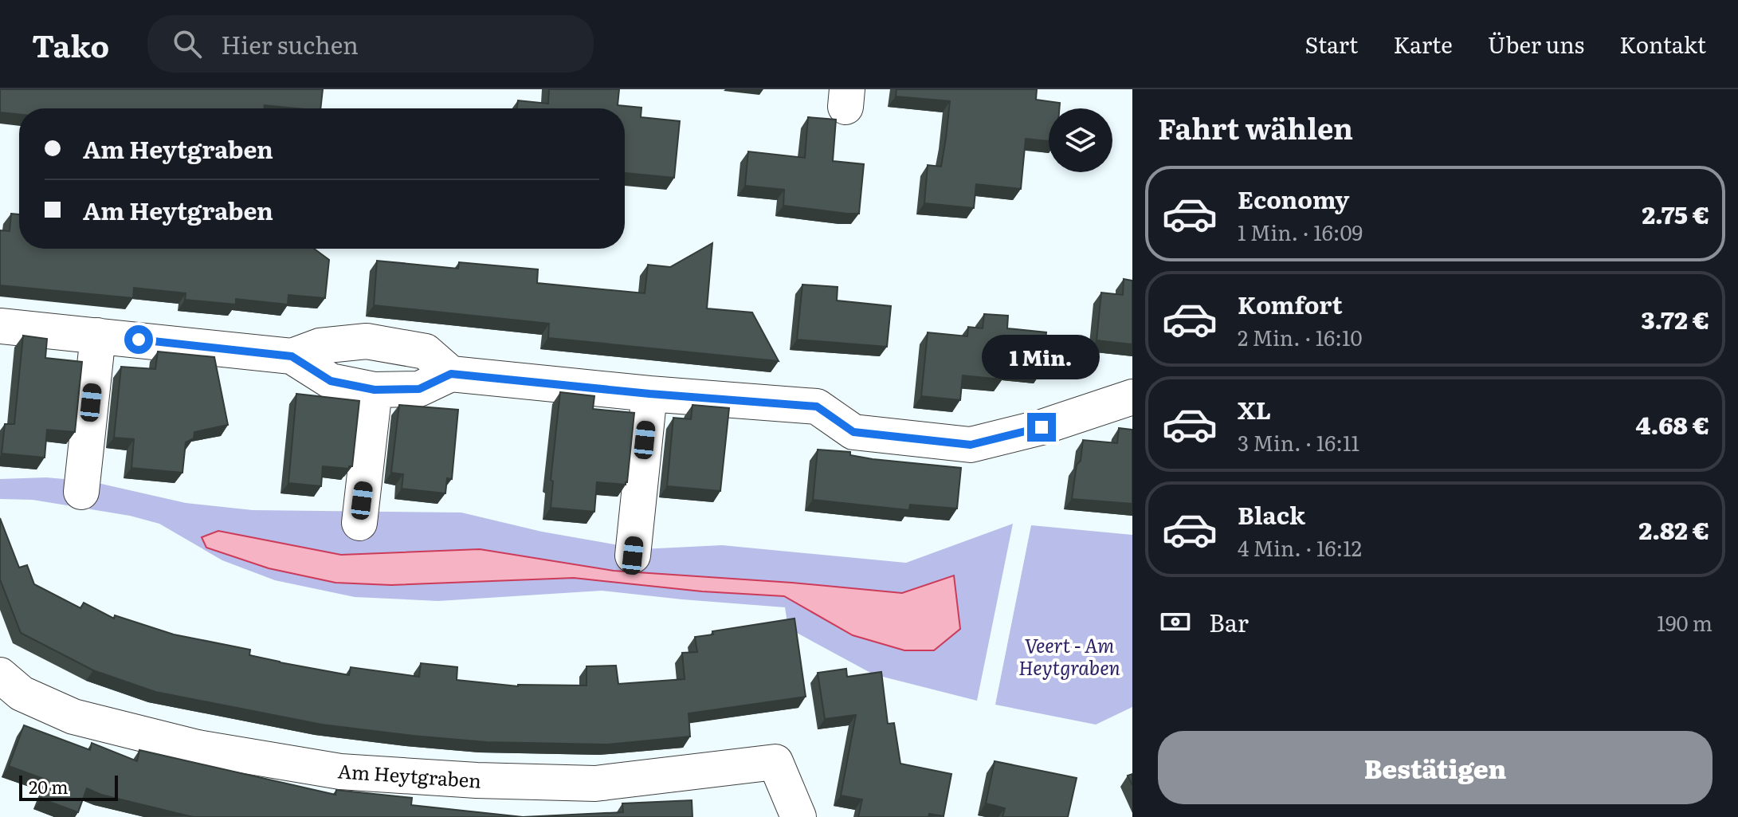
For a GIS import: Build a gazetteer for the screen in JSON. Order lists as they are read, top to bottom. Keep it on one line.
{"streets":{"street":["Am Heytgraben"]},"parks":["Veert - Am Heytgraben"],"scale_bar":"20 m","page":{"header":"Tako","search":"Hier suchen","nav":["Start","Karte","Über uns","Kontakt"],"heading":"Fahrt wählen","banner":["Am Heytgraben","Am Heytgraben"],"list":[{"name":"Economy","note":"1 Min. · 16:09","value":"2.75 €"},{"name":"Komfort","note":"2 Min. · 16:10","value":"3.72 €"},{"name":"XL","note":"3 Min. · 16:11","value":"4.68 €"},{"name":"Black","note":"4 Min. · 16:12","value":"2.82 €"}],"bubble":"1 Min.","pay":["Bar","190 m"],"buttons":"Bestätigen","scale":"20 m"}}
